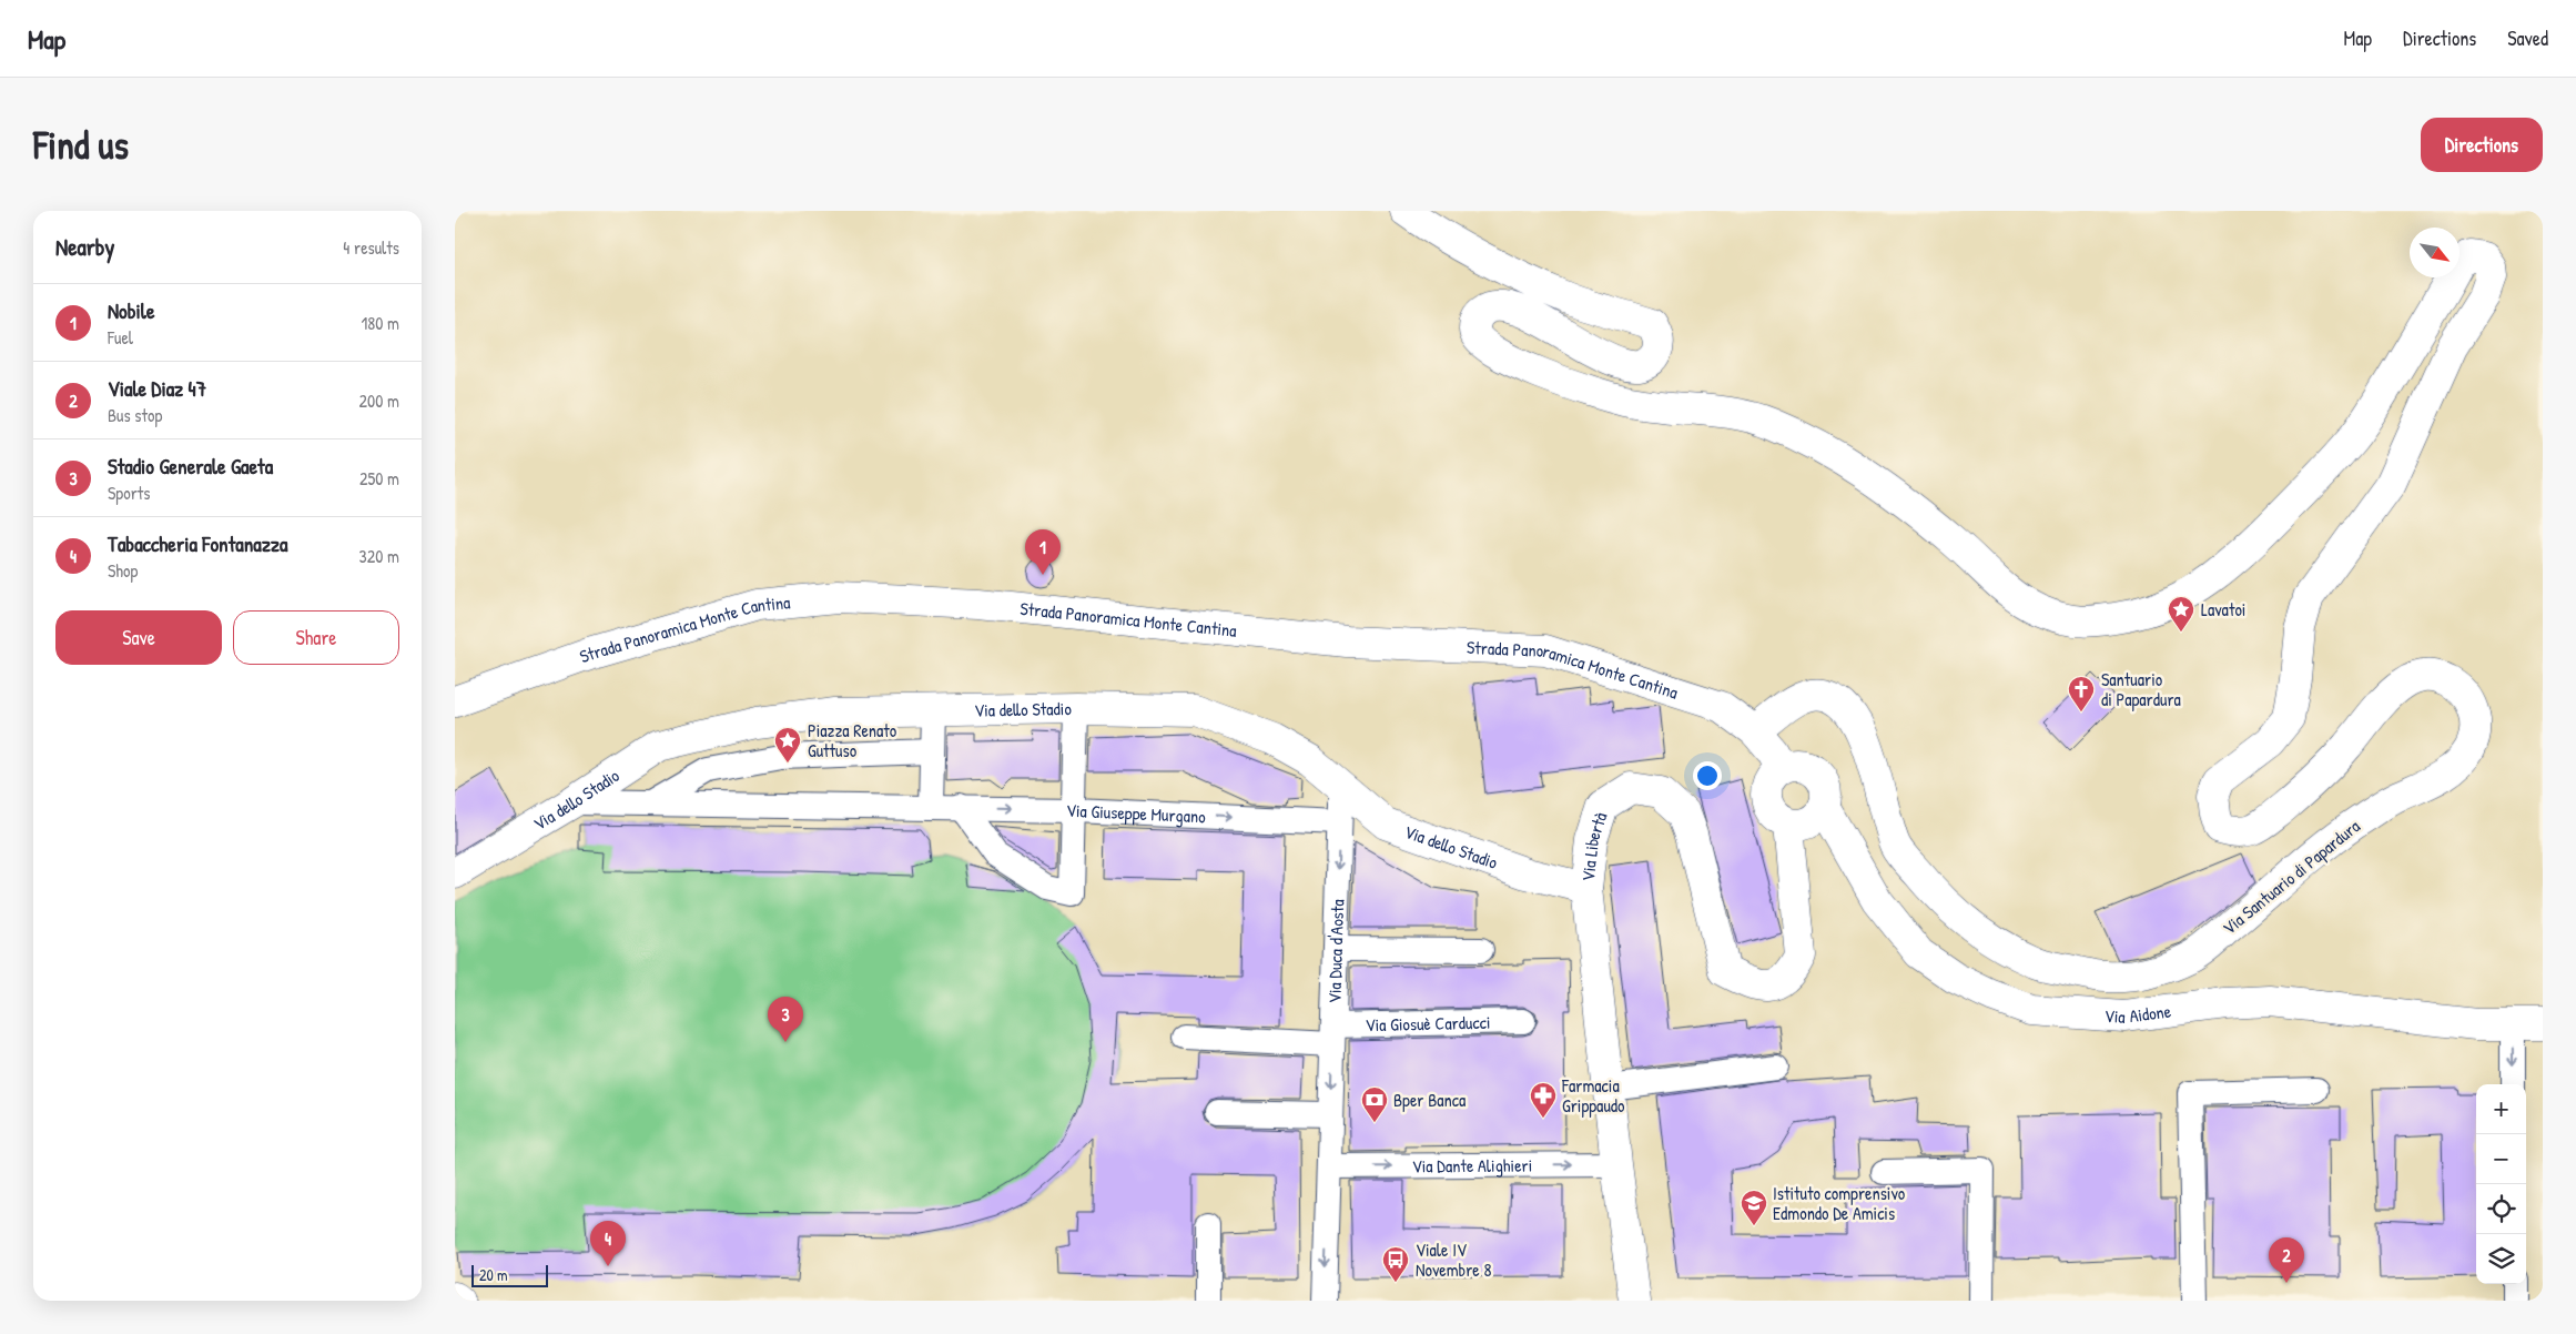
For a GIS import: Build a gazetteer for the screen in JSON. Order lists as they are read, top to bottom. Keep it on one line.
{"streets":{"street":["Strada Panoramica Monte Cantina","Via dello Stadio","Via Giuseppe Murgano","Via Libertà","Via Santuario di Papardura","Via Duca d'Aosta","Via Aidone","Via Giosuè Carducci","Via Dante Alighieri"]},"crossings":[["Strada Panoramica Monte Cantina","Via Libertà"],["Strada Panoramica Monte Cantina","Via Santuario di Papardura"],["Strada Panoramica Monte Cantina","Via Aidone"],["Via dello Stadio","Via Giuseppe Murgano"],["Via dello Stadio","Via Libertà"],["Via dello Stadio","Via Duca d'Aosta"],["Via Giuseppe Murgano","Via Duca d'Aosta"],["Via Libertà","Via Aidone"],["Via Libertà","Via Dante Alighieri"],["Via Duca d'Aosta","Via Giosuè Carducci"],["Via Duca d'Aosta","Via Dante Alighieri"]],"one_way":["Via Giuseppe Murgano","Via Duca d'Aosta"],"places":{"place":["Lavatoi","Piazza Renato Guttuso"],"church":["Santuario di Papardura"],"pharmacy":["Farmacia Grippaudo"],"bank":["Bper Banca"],"school or university":["Istituto comprensivo Edmondo De Amicis"],"bus stop":["Viale IV Novembre 8"]},"scale_bar":"20 m","north":"bottom right","page":{"header":"Map","nav":["Map","Directions","Saved"],"buttons":["Directions",["Save","Share"]],"title":"Find us","heading":["Nearby","4 results"],"list":[{"mark":"1","name":"Nobile","note":"Fuel","value":"180 m"},{"mark":"2","name":"Viale Diaz 47","note":"Bus stop","value":"200 m"},{"mark":"3","name":"Stadio Generale Gaeta","note":"Sports","value":"250 m"},{"mark":"4","name":"Tabaccheria Fontanazza","note":"Shop","value":"320 m"}],"pins":["1","3","4","2"],"map_buttons":["+","−"],"scale":"20 m"}}
